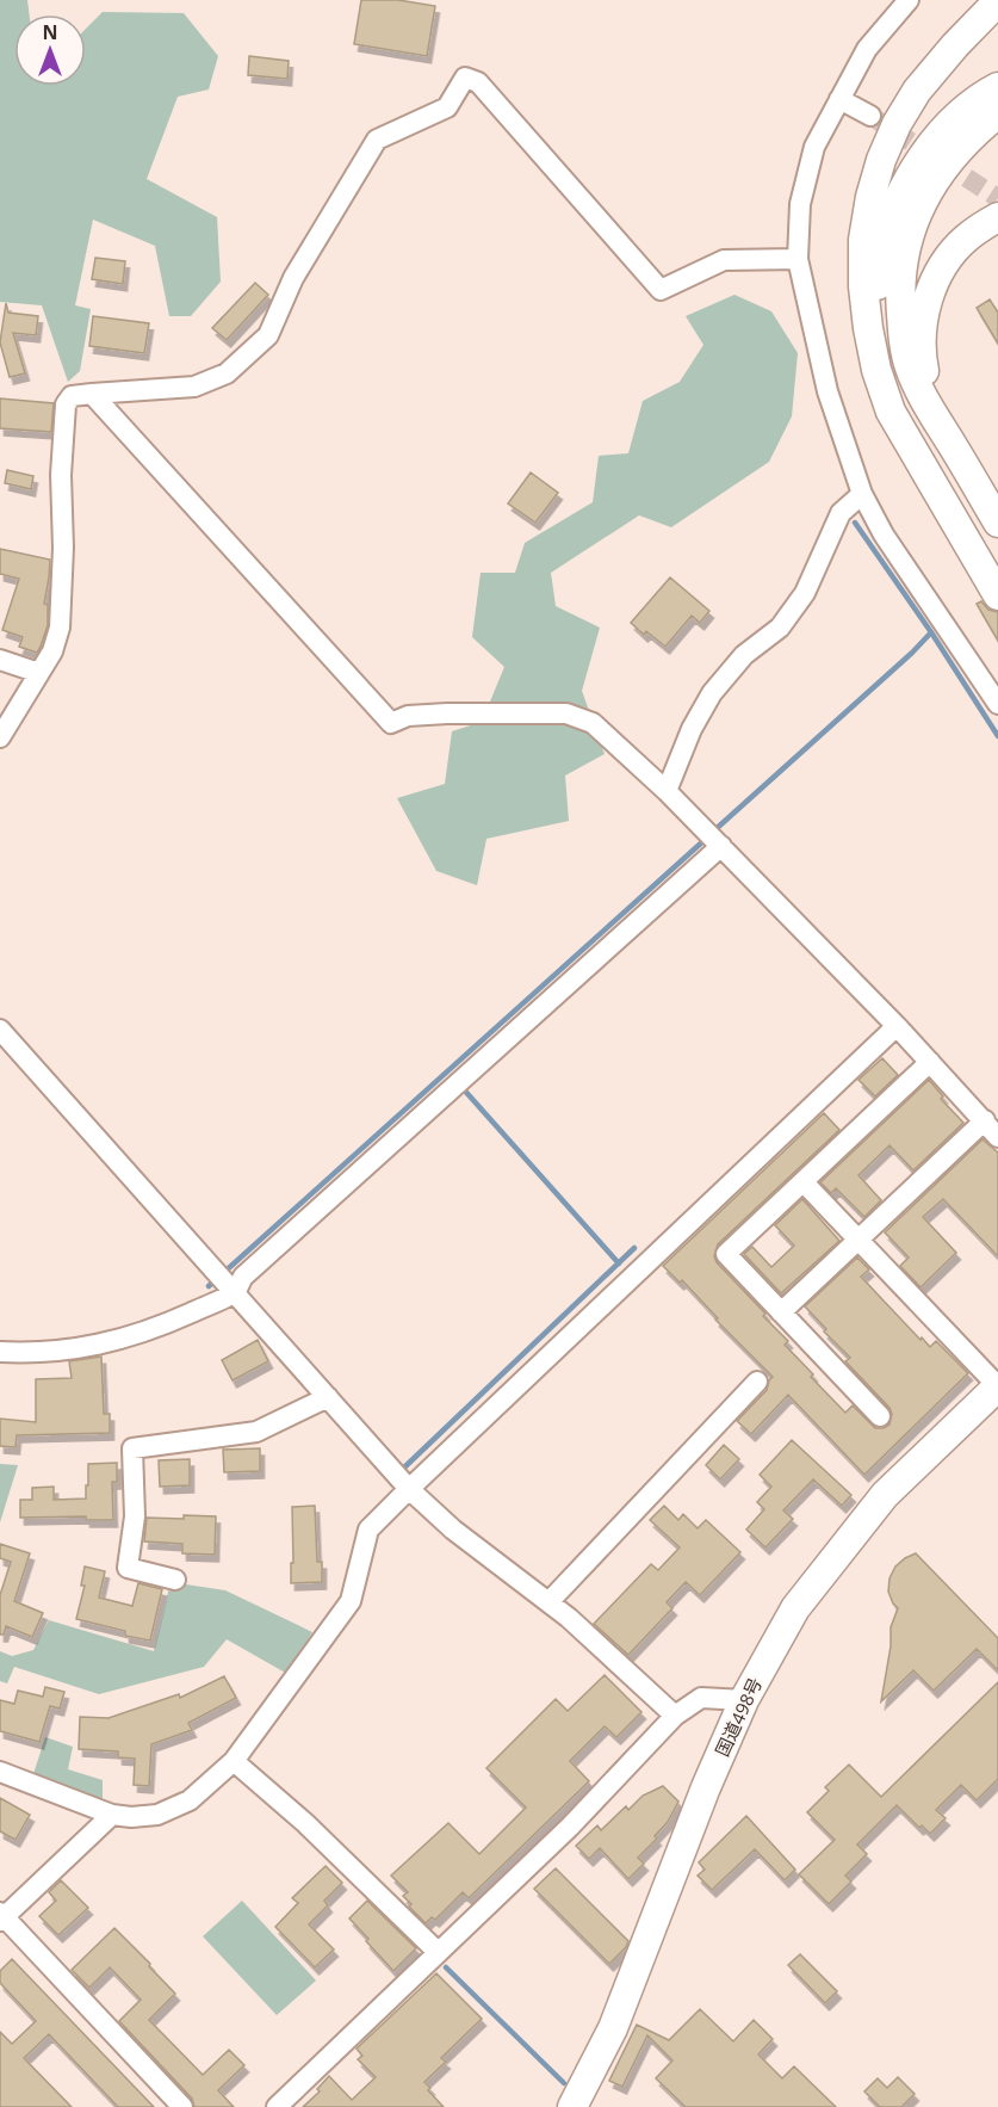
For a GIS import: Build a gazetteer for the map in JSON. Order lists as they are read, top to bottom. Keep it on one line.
{"streets":{"highway":["国道498号"]},"north":"top"}
